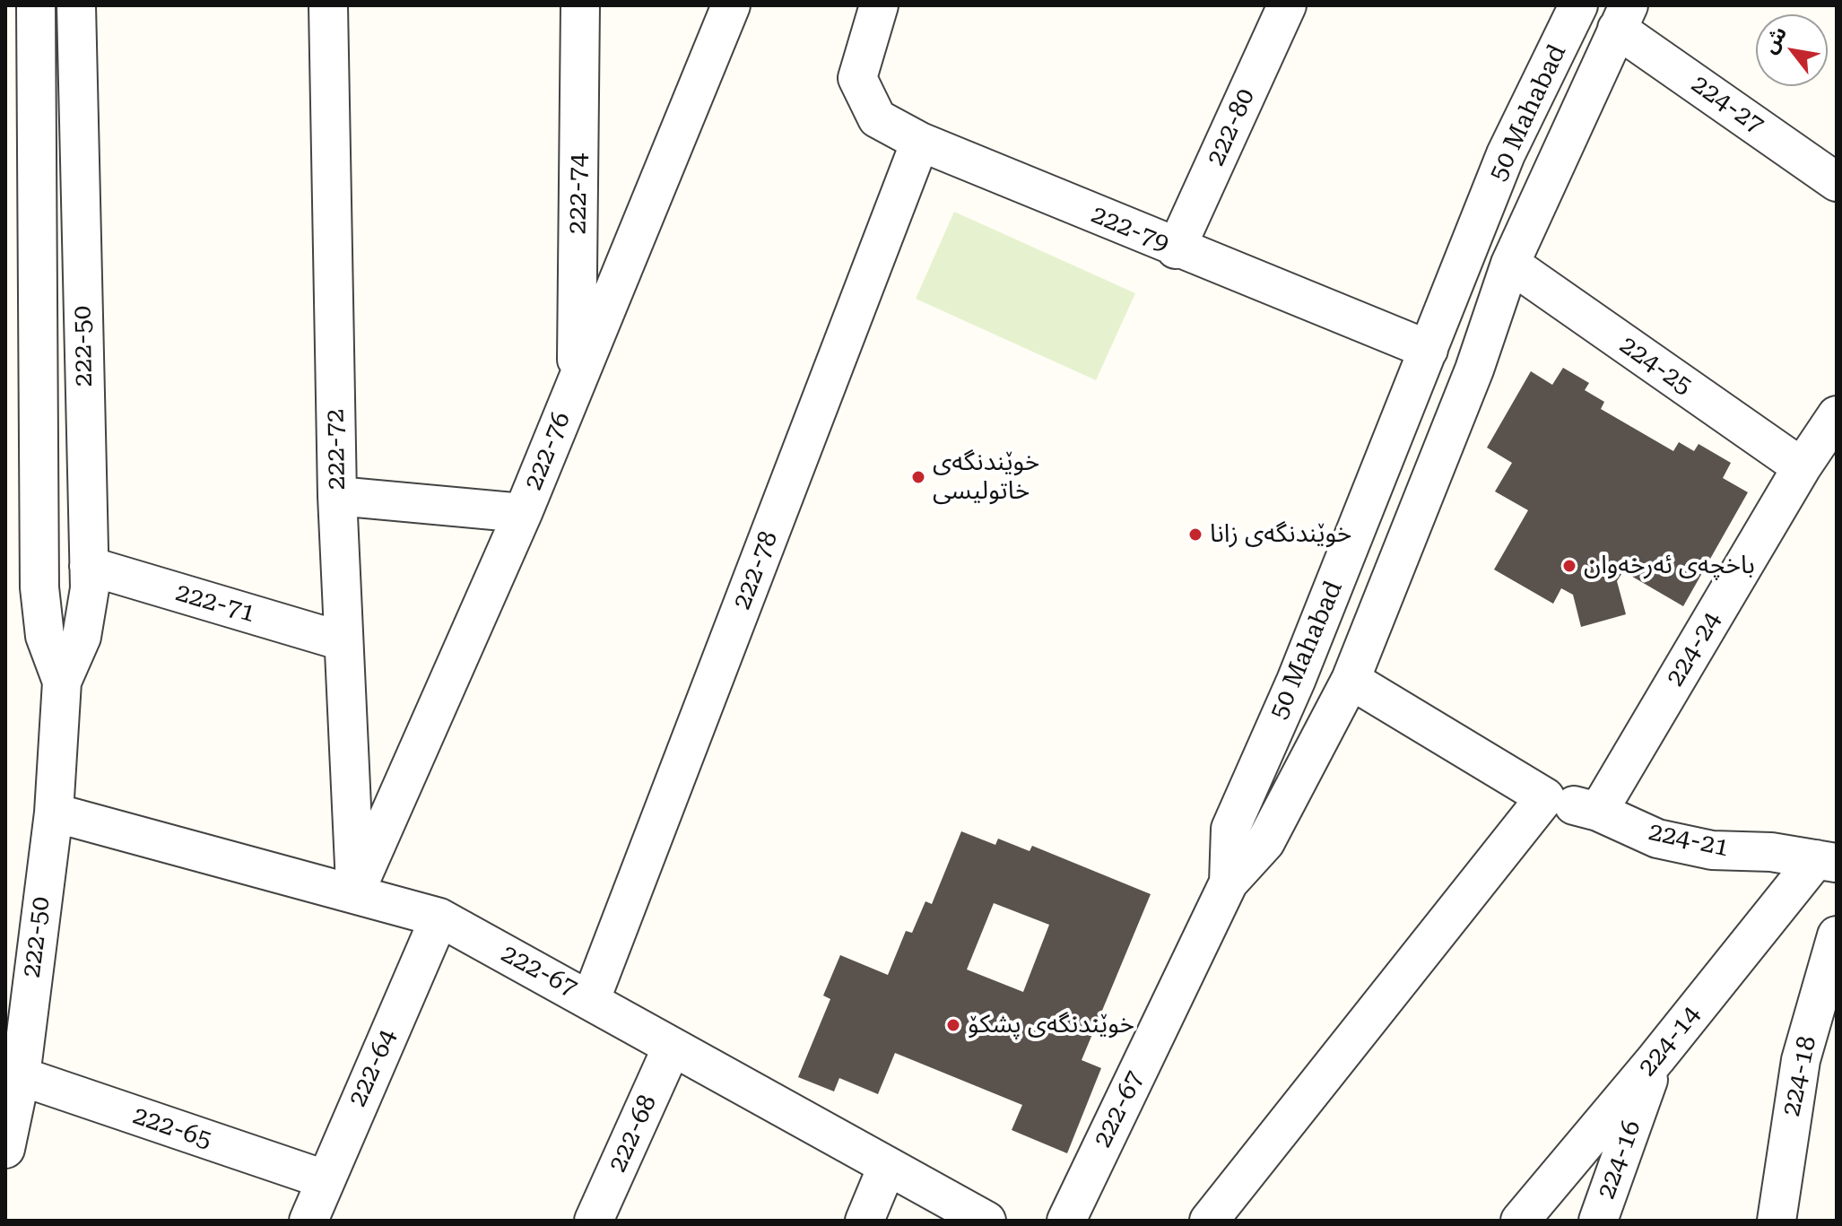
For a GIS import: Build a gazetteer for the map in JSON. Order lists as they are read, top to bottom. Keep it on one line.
{"streets":{"street":["224-27","50 Mahabad","222-80","222-74","222-79","222-50","224-25","222-72","222-76","222-78","222-71","224-24","224-21","222-67","224-14","222-64","224-18","222-65","222-68","224-16"]},"crossings":[["224-27","50 Mahabad"],["50 Mahabad","222-79"],["50 Mahabad","224-25"],["50 Mahabad","224-21"],["50 Mahabad","222-67"],["222-80","222-79"],["222-74","222-76"],["222-79","222-78"],["222-50","222-71"],["222-50","222-67"],["222-50","222-65"],["224-25","224-24"],["222-72","222-76"],["222-72","222-71"],["222-72","222-67"],["222-76","222-67"],["222-78","222-67"],["224-24","224-21"],["224-21","224-14"],["222-67","222-64"],["222-67","222-68"],["224-14","224-16"],["222-64","222-65"]],"places":["خوێندنگەی خاتولیسی","خوێندنگەی زانا","باخچەی ئەرخەوان","خوێندنگەی پشکۆ"],"north":"top left"}
